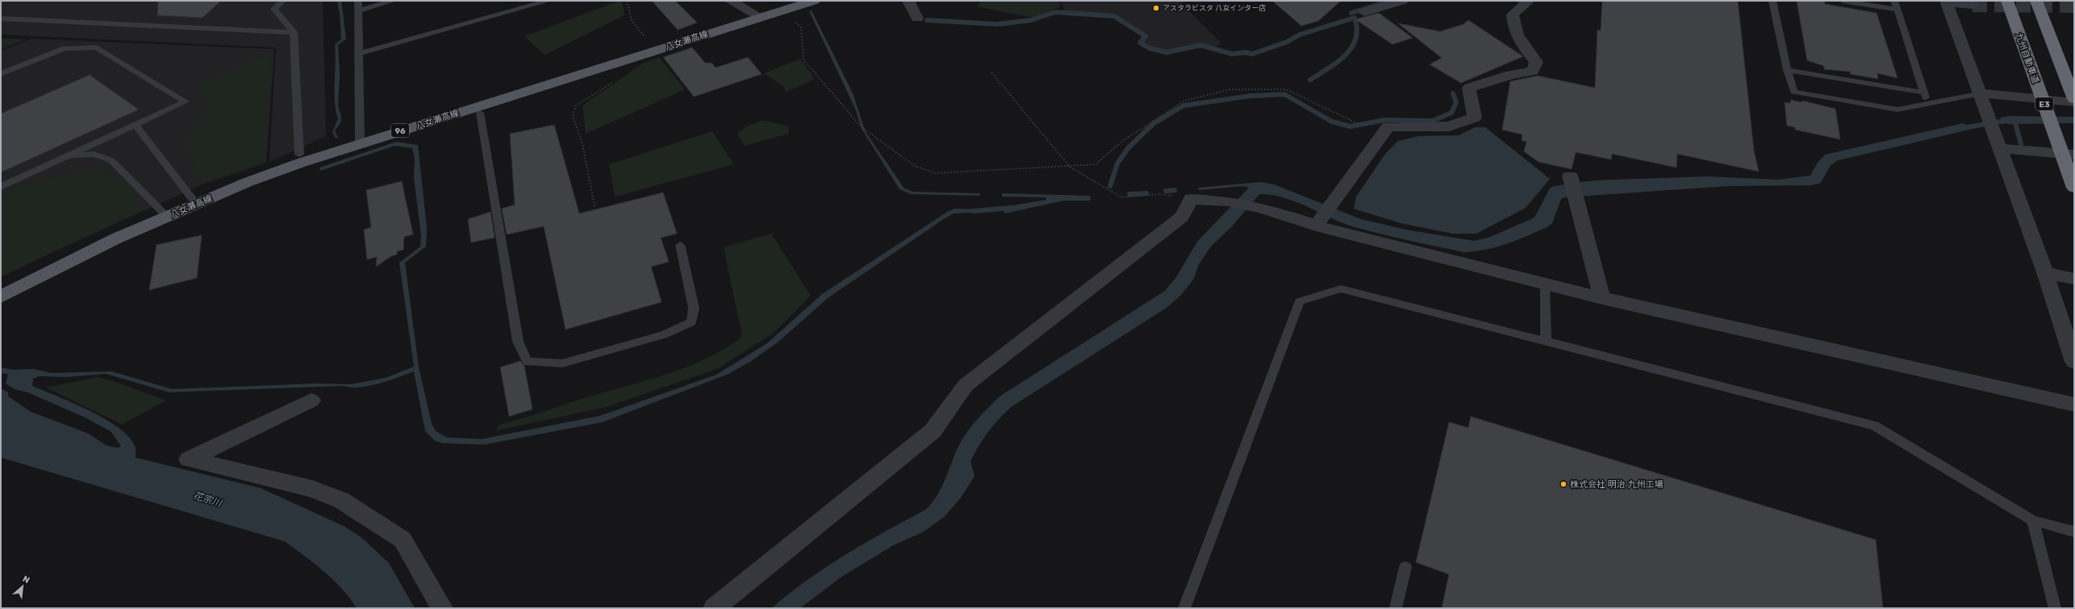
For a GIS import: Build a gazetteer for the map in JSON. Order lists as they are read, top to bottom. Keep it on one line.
{"streets":{"highway":["九州自動車道","E3"],"main road":["八女瀬高線","96"]},"water":["花宗川"],"places":["アスタラビスタ 八女インター店","株式会社 明治 九州工場"],"north":"top right"}
